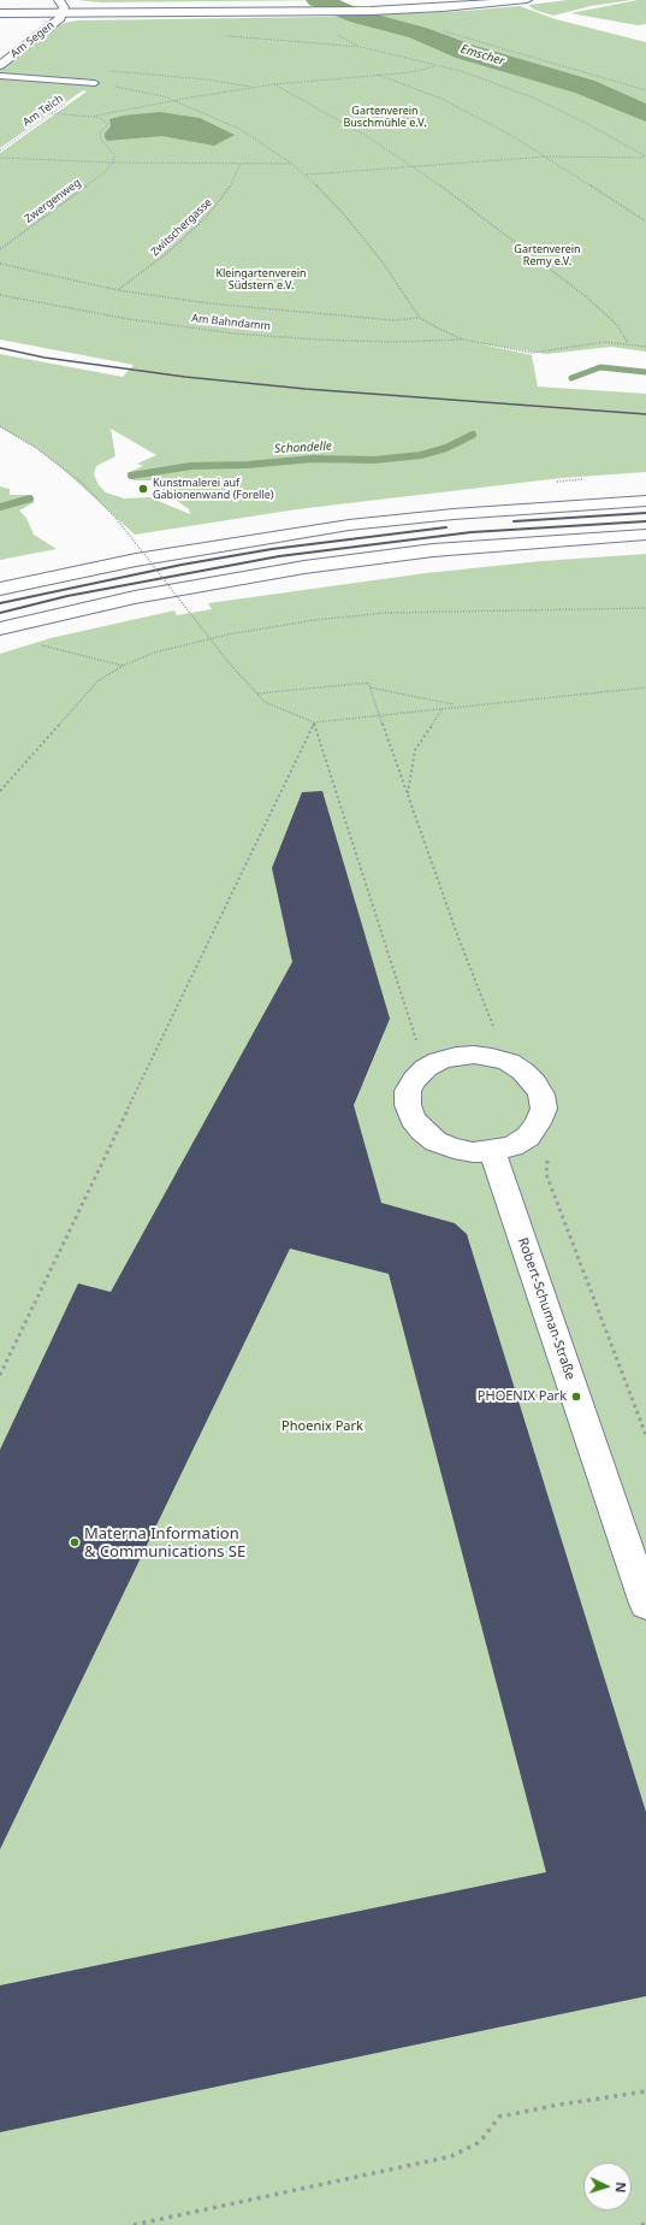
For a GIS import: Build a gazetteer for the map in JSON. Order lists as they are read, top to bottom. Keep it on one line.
{"streets":{"main road":["Am Segen","Robert-Schuman-Straße"],"path":["Am Teich","Zwergenweg","Zwitschergasse","Am Bahndamm"]},"water":["Emscher","Schondelle"],"parks":["Gartenverein Buschmühle e.V.","Gartenverein Remy e.V.","Kleingartenverein Südstern e.V.","Phoenix Park"],"places":["Kunstmalerei auf Gabionenwand (Forelle)","PHOENIX Park","Materna Information & Communications SE"],"north":"right"}
